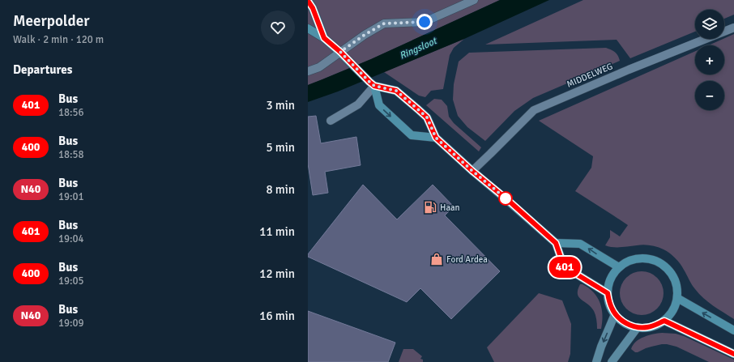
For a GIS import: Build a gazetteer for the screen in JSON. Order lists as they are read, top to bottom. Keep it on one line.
{"streets":{"street":["MIDDELWEG"]},"water":["Ringsloot"],"places":{"fuel station":["Haan"],"shop":["Ford Ardea"]},"lines":["bus line 401"],"page":{"heading":[["Meerpolder","Walk · 2 min · 120 m"],"Departures"],"on_map":"401","map_buttons":["+","−"],"list":[{"mark":"401","name":"Bus","note":"18:56","value":"3 min"},{"mark":"400","name":"Bus","note":"18:58","value":"5 min"},{"mark":"N40","name":"Bus","note":"19:01","value":"8 min"},{"mark":"401","name":"Bus","note":"19:04","value":"11 min"},{"mark":"400","name":"Bus","note":"19:05","value":"12 min"},{"mark":"N40","name":"Bus","note":"19:09","value":"16 min"}]}}
